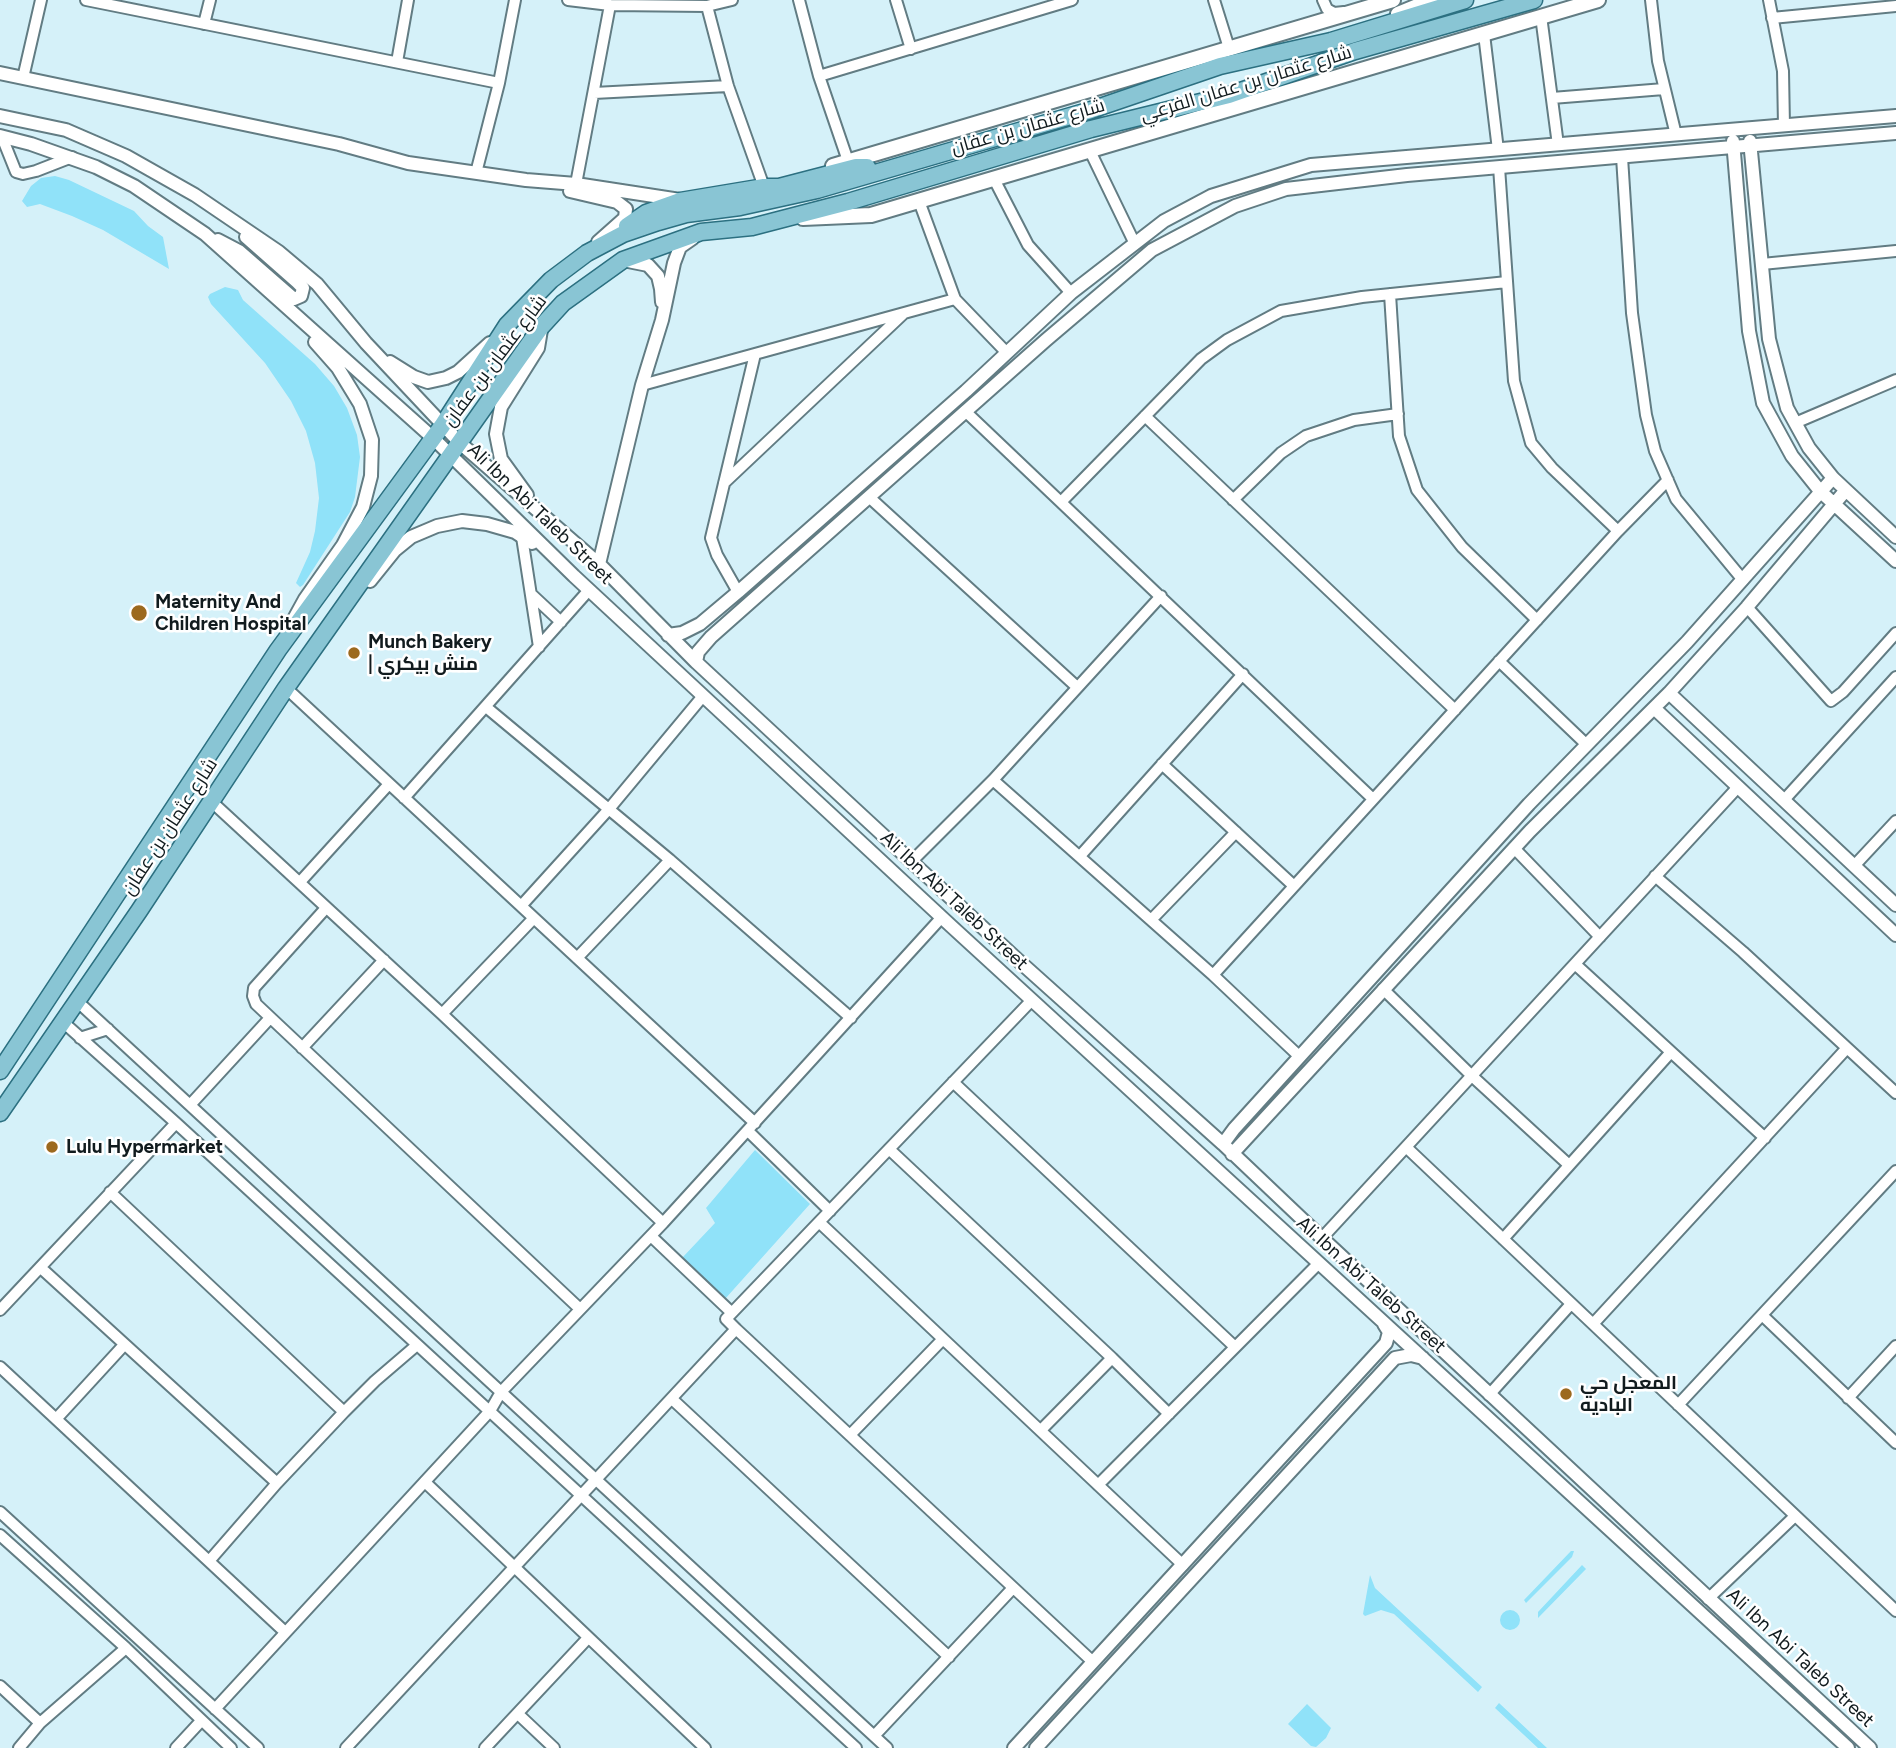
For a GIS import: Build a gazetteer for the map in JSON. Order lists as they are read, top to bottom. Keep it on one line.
{"streets":{"main road":["شارع عثمان بن عفان الفرعي","شارع عثمان بن عفان"],"street":["Ali Ibn Abi Taleb Street"]},"crossings":[["شارع عثمان بن عفان الفرعي","شارع عثمان بن عفان"],["شارع عثمان بن عفان","Ali Ibn Abi Taleb Street"]],"places":["Maternity And Children Hospital","Munch Bakery | منش بيكري","Lulu Hypermarket","المعجل حي الباديه"]}
